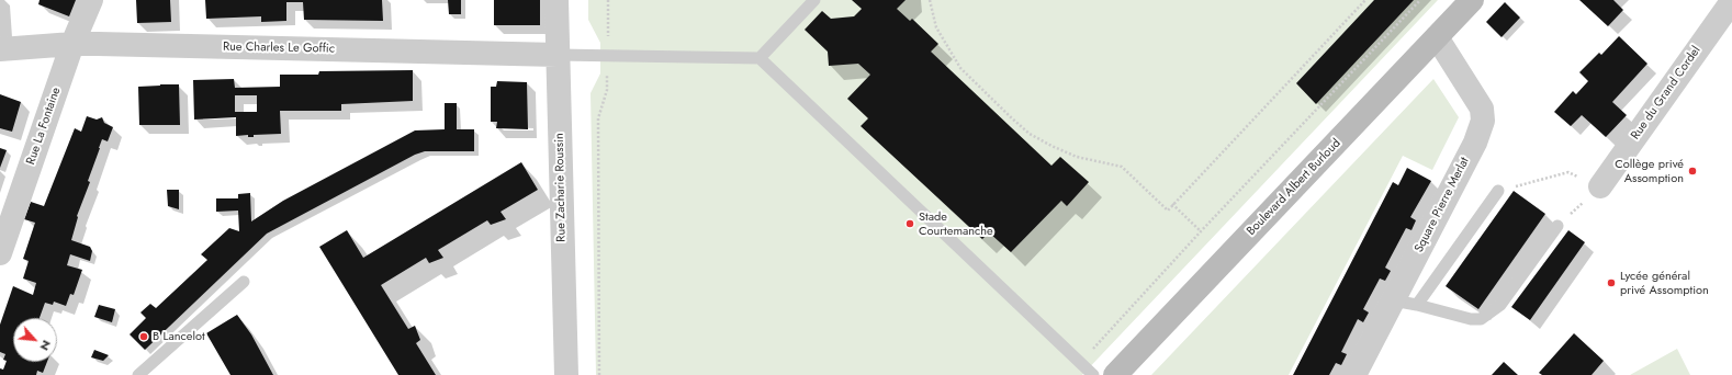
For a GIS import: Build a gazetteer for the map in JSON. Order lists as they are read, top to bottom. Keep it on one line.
{"streets":{"street":["Rue Charles Le Goffic","Rue du Grand Cordel","Rue La Fontaine","Rue Zacharie Roussin","Boulevard Albert Burloud","Square Pierre Merlat"]},"crossings":[["Rue Charles Le Goffic","Rue La Fontaine"],["Rue Charles Le Goffic","Rue Zacharie Roussin"],["Boulevard Albert Burloud","Square Pierre Merlat"]],"places":["Collège privé Assomption","Stade Courtemanche","Lycée général privé Assomption","B Lancelot"],"north":"bottom right"}
